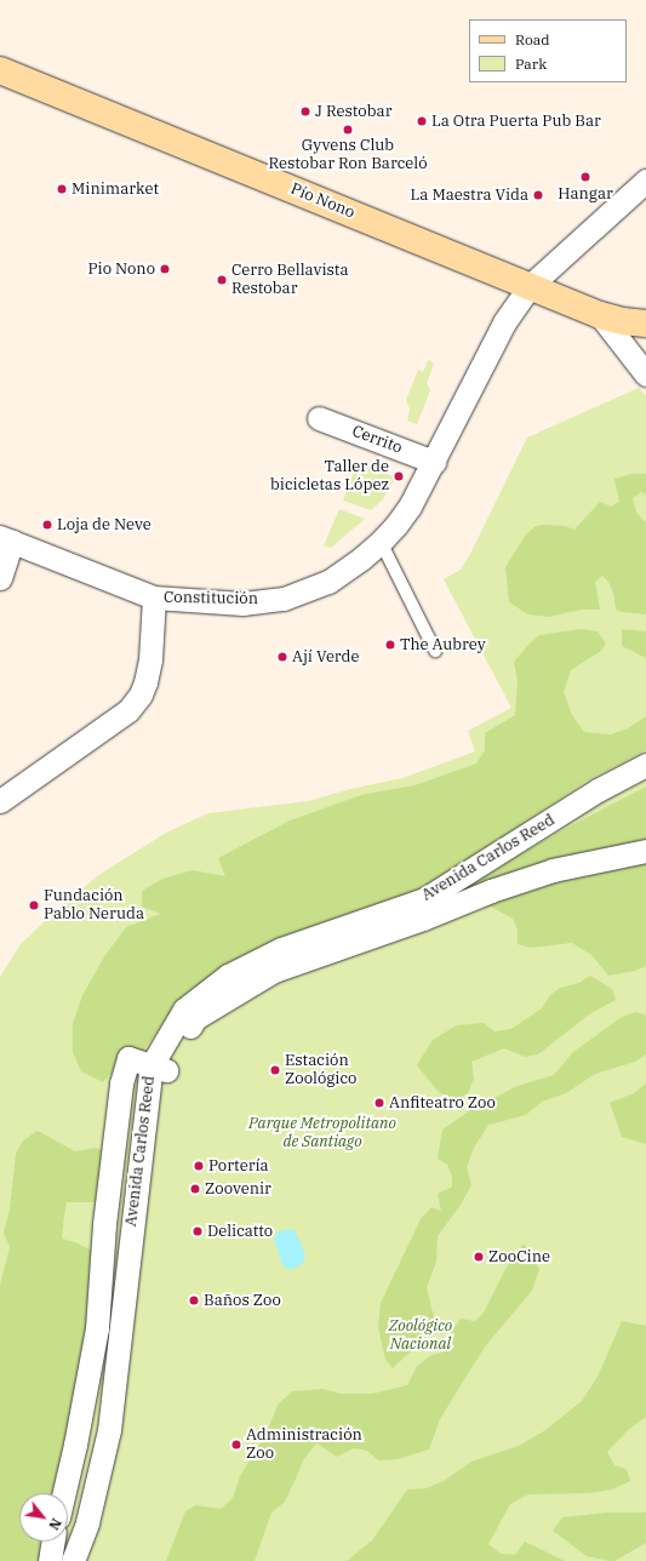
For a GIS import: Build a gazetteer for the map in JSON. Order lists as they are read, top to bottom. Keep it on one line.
{"streets":{"main road":["Pío Nono"],"street":["Cerrito","Constitución","Avenida Carlos Reed"]},"crossings":[["Pío Nono","Constitución"],["Cerrito","Constitución"]],"parks":["Parque Metropolitano de Santiago","Zoológico Nacional"],"places":["J Restobar","La Otra Puerta Pub Bar","Gyvens Club Restobar Ron Barceló","Hangar","Minimarket","La Maestra Vida","Pio Nono","Cerro Bellavista Restobar","Taller de bicicletas López","Loja de Neve","The Aubrey","Ají Verde","Fundación Pablo Neruda","Estación Zoológico","Anfiteatro Zoo","Portería","Zoovenir","Delicatto","ZooCine","Baños Zoo","Administración Zoo"],"legend":["Road","Park"],"north":"bottom right"}
